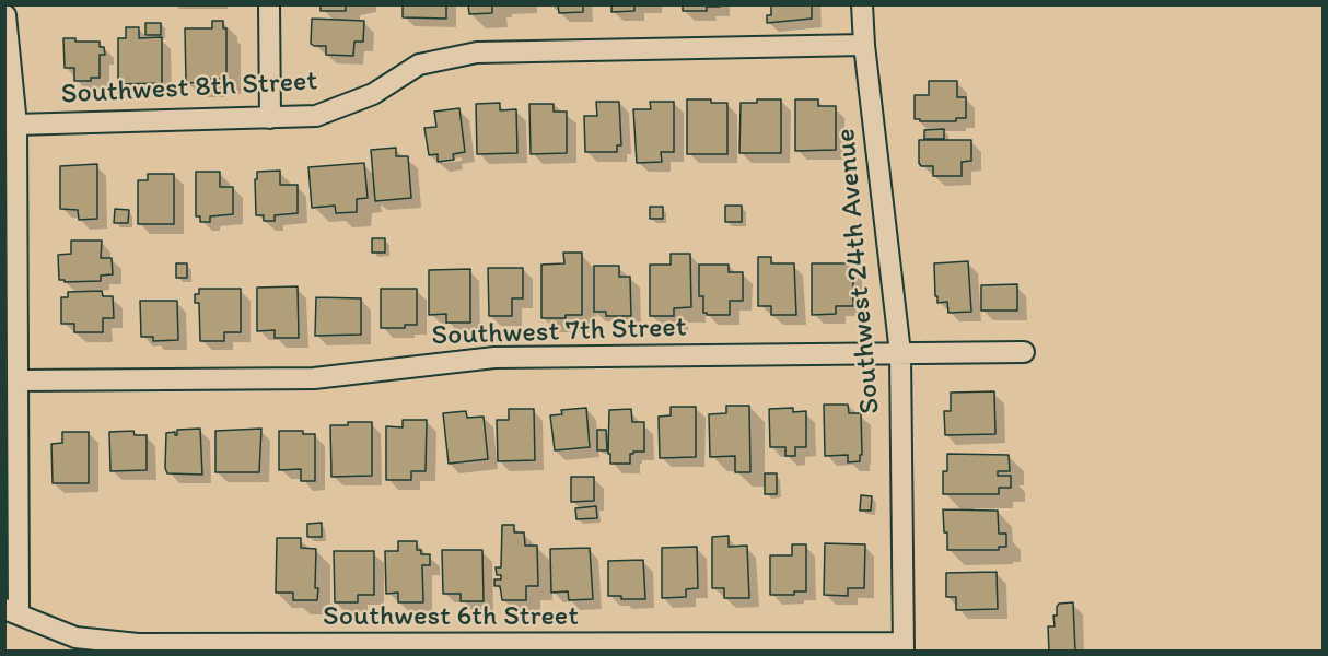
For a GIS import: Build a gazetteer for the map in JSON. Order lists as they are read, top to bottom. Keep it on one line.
{"streets":{"street":["Southwest 8th Street","Southwest 24th Avenue","Southwest 7th Street","Southwest 6th Street"]},"crossings":[["Southwest 8th Street","Southwest 24th Avenue"],["Southwest 24th Avenue","Southwest 7th Street"],["Southwest 24th Avenue","Southwest 6th Street"]]}
